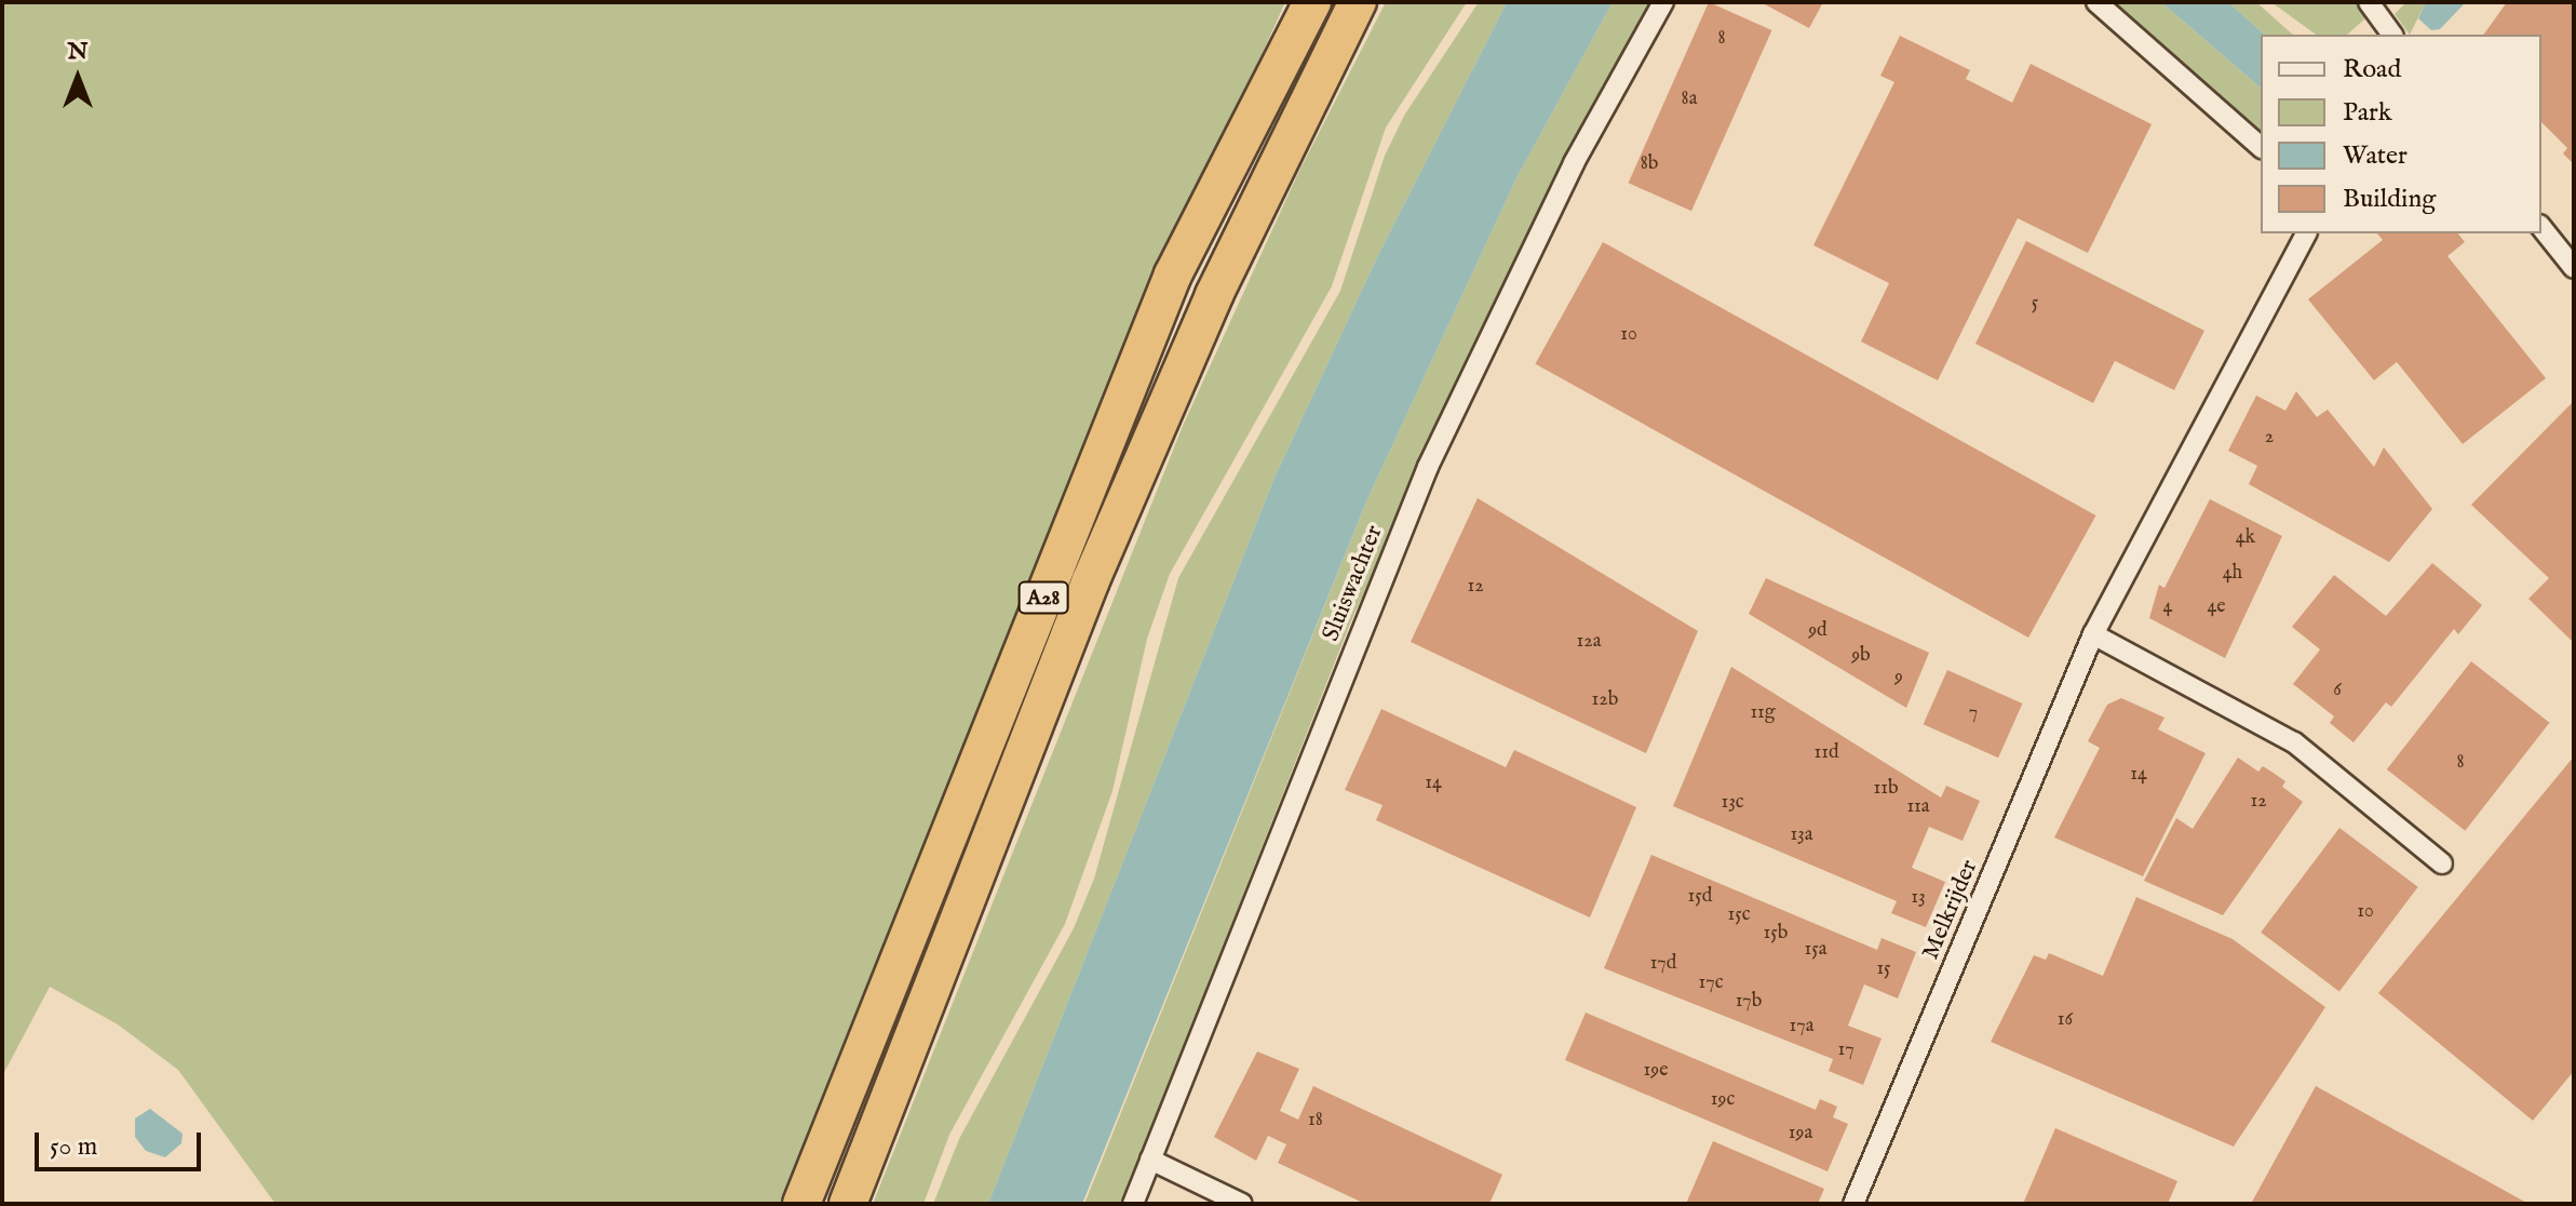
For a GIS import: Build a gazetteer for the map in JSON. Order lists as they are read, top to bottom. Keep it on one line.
{"streets":{"highway":["A28"],"street":["Sluiswachter","Melkrijder"]},"house_numbers":["8","8a","8b","5","10","2","4k","4h","12","4","4e","9d","12a","9b","9","6","12b","11g","7","11d","8","14","14","11b","12","13c","11a","13a","15d","13","10","15c","15b","15a","17d","15","17c","17b","16","17a","17","19e","19c","18","19a"],"legend":["Road","Park","Water","Building"],"scale_bar":"50 m","north":"top"}
